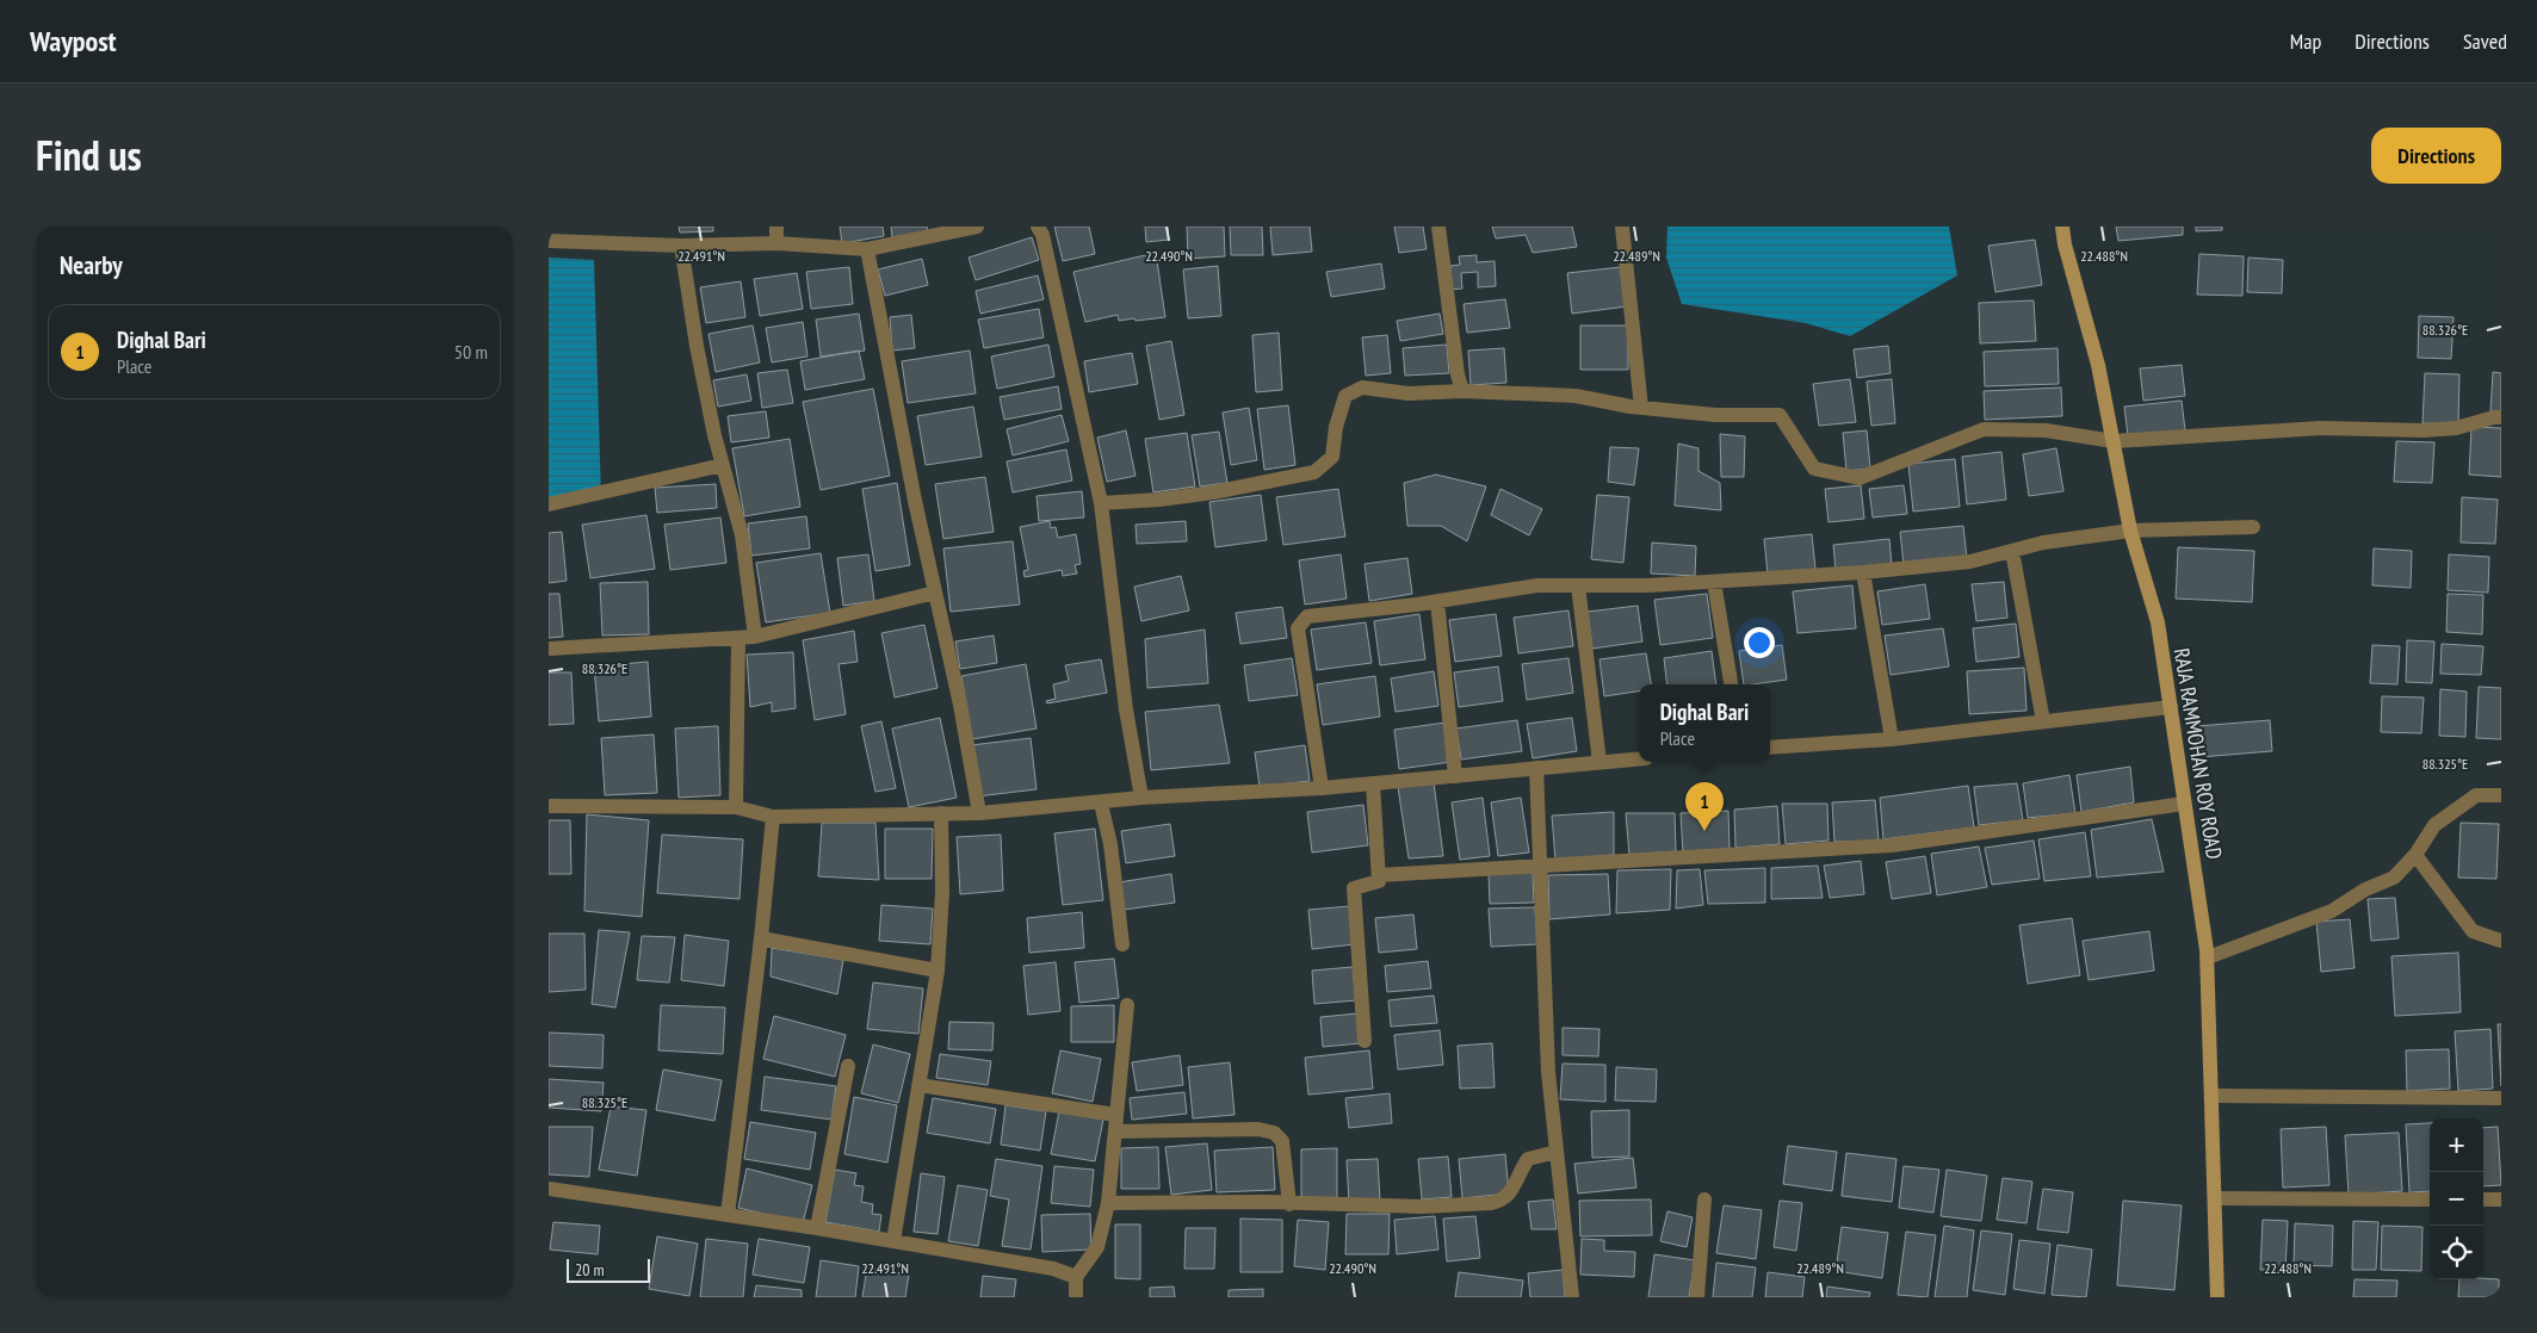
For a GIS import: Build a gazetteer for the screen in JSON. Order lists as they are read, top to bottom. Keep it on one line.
{"streets":{"main road":["RAJA RAMMOHAN ROY ROAD"]},"scale_bar":"20 m","page":{"header":"Waypost","nav":["Map","Directions","Saved"],"title":"Find us","buttons":"Directions","heading":"Nearby","list":[{"mark":"1","name":"Dighal Bari","note":"Place","value":"50 m"}],"popup":["Dighal Bari","Place"],"pins":"1","map_buttons":["+","−"],"scale":"20 m"},"coordinates":["22.491°N","22.490°N","22.489°N","22.488°N","88.326°E","88.325°E"]}
